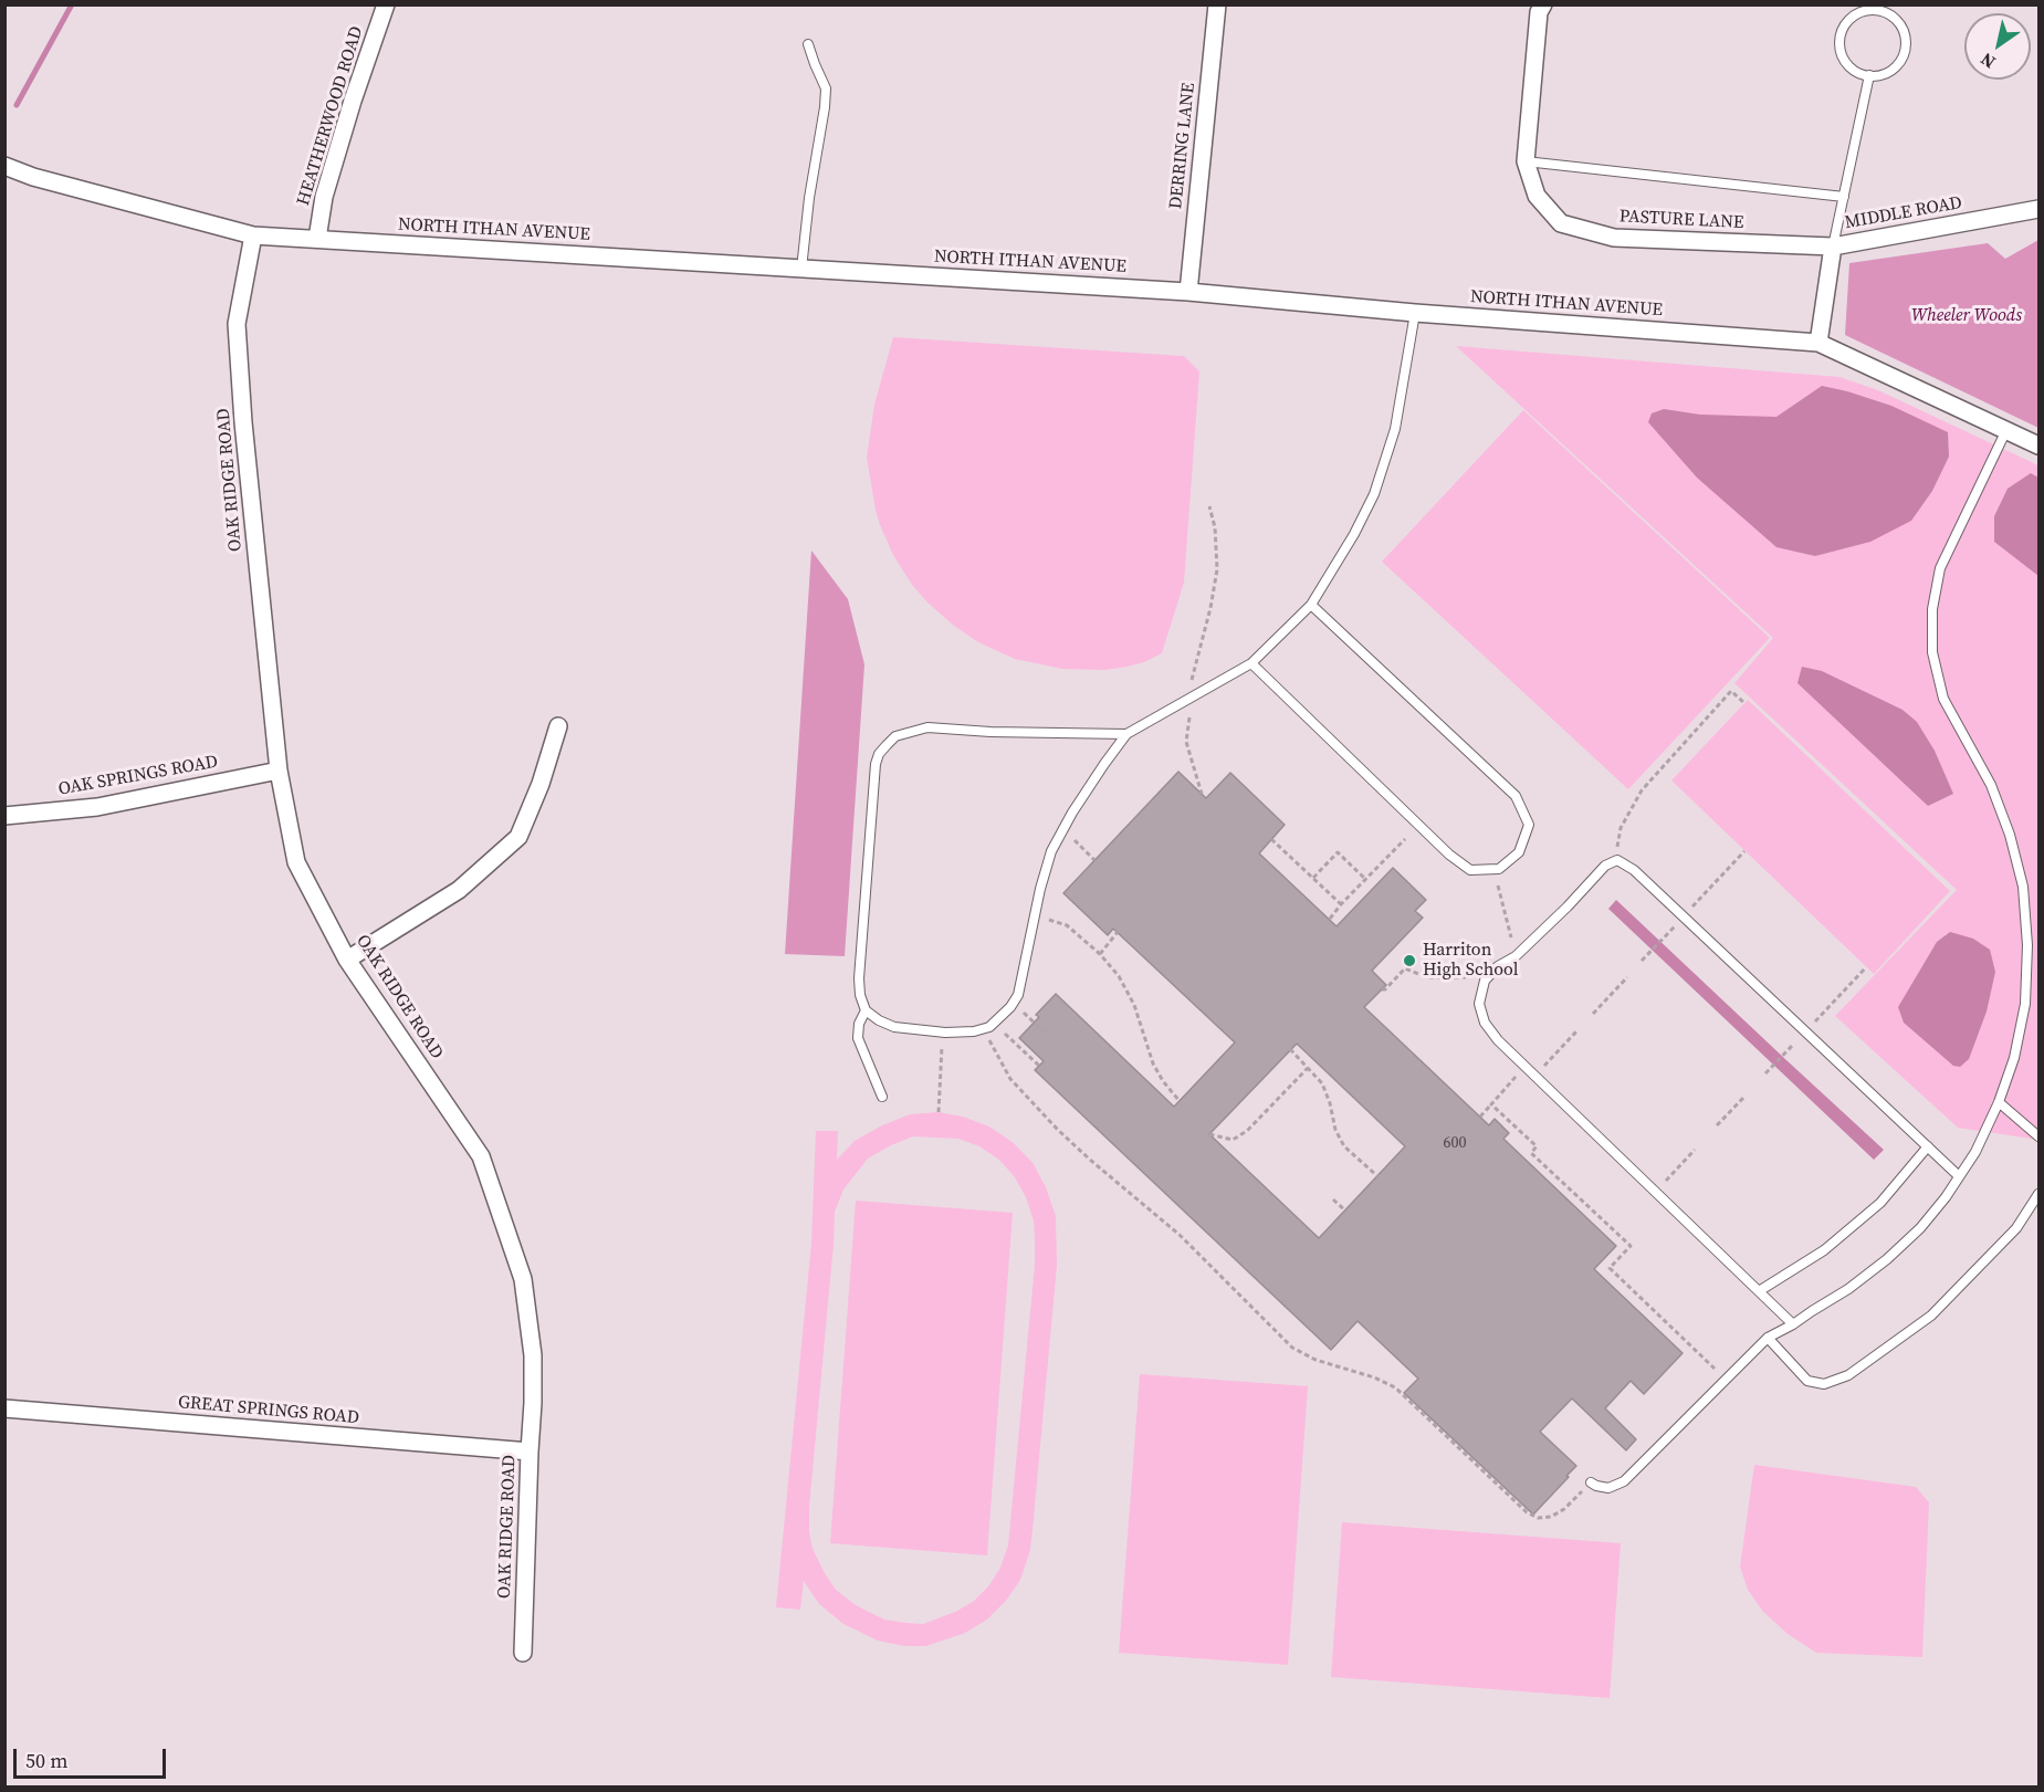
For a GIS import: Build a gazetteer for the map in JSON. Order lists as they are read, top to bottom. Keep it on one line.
{"streets":{"street":["HEATHERWOOD ROAD","DERRING LANE","MIDDLE ROAD","PASTURE LANE","NORTH ITHAN AVENUE","OAK RIDGE ROAD","OAK SPRINGS ROAD","GREAT SPRINGS ROAD"]},"crossings":[["HEATHERWOOD ROAD","NORTH ITHAN AVENUE"],["DERRING LANE","NORTH ITHAN AVENUE"],["MIDDLE ROAD","PASTURE LANE"],["MIDDLE ROAD","NORTH ITHAN AVENUE"],["NORTH ITHAN AVENUE","OAK RIDGE ROAD"],["OAK RIDGE ROAD","OAK SPRINGS ROAD"],["OAK RIDGE ROAD","GREAT SPRINGS ROAD"]],"parks":["Wheeler Woods"],"places":["Harriton High School"],"house_numbers":["600"],"scale_bar":"50 m","north":"bottom left"}
